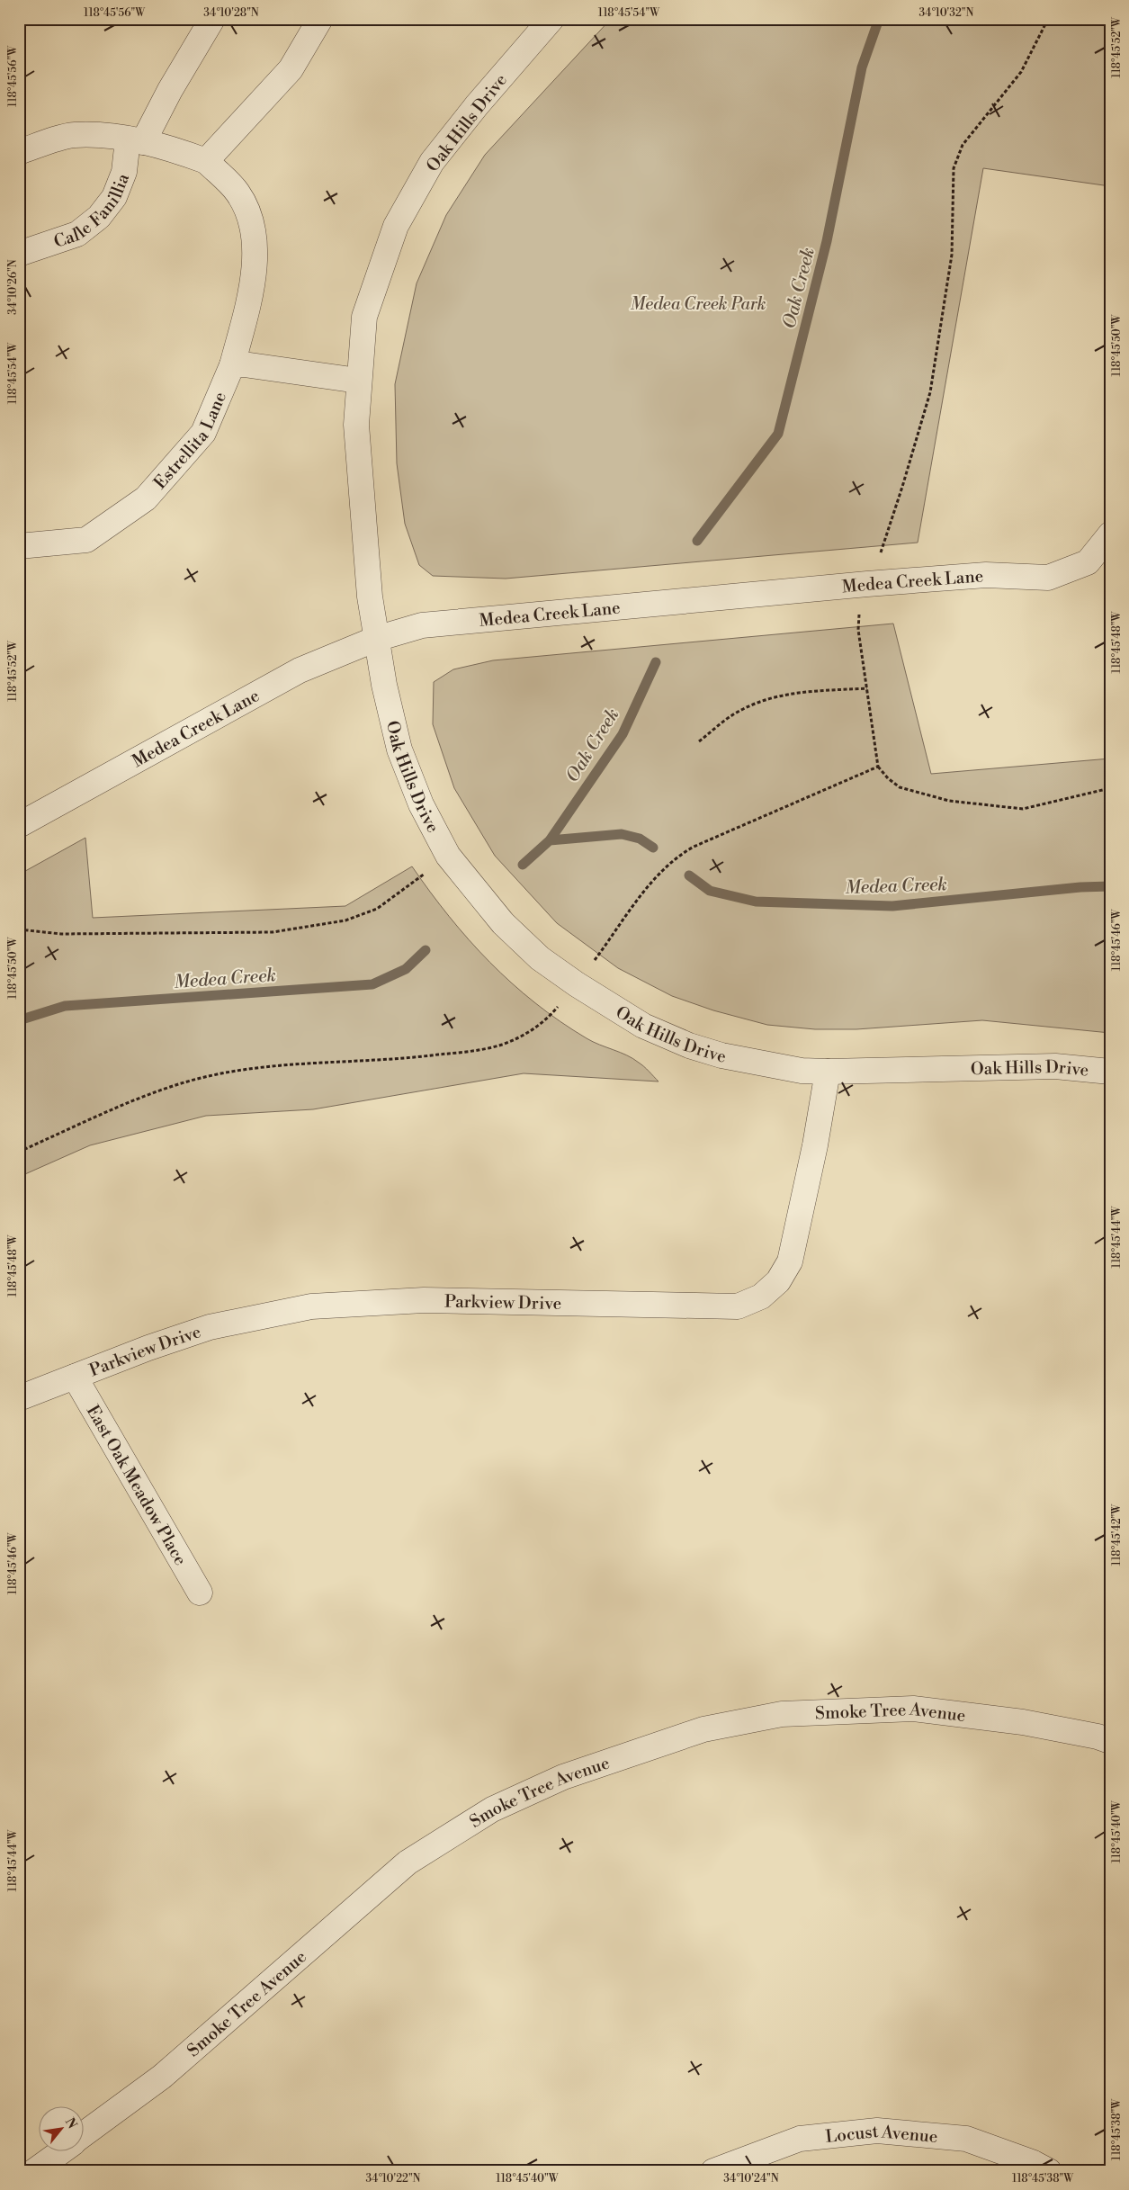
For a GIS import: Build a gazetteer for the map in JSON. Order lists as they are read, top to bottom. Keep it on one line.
{"streets":{"street":["Oak Hills Drive","Calle Fanillia","Estrellita Lane","Medea Creek Lane","Parkview Drive","East Oak Meadow Place","Smoke Tree Avenue","Locust Avenue"]},"crossings":[["Oak Hills Drive","Medea Creek Lane"],["Oak Hills Drive","Parkview Drive"],["Parkview Drive","East Oak Meadow Place"]],"water":["Oak Creek","Medea Creek"],"parks":["Medea Creek Park"],"north":"top right","coordinates":["118°45'56\"W","34°10'28\"N","118°45'54\"W","34°10'32\"N","118°45'52\"W","34°10'26\"N","118°45'50\"W","118°45'48\"W","118°45'46\"W","118°45'44\"W","118°45'42\"W","118°45'40\"W","118°45'38\"W","34°10'22\"N","34°10'24\"N"]}
